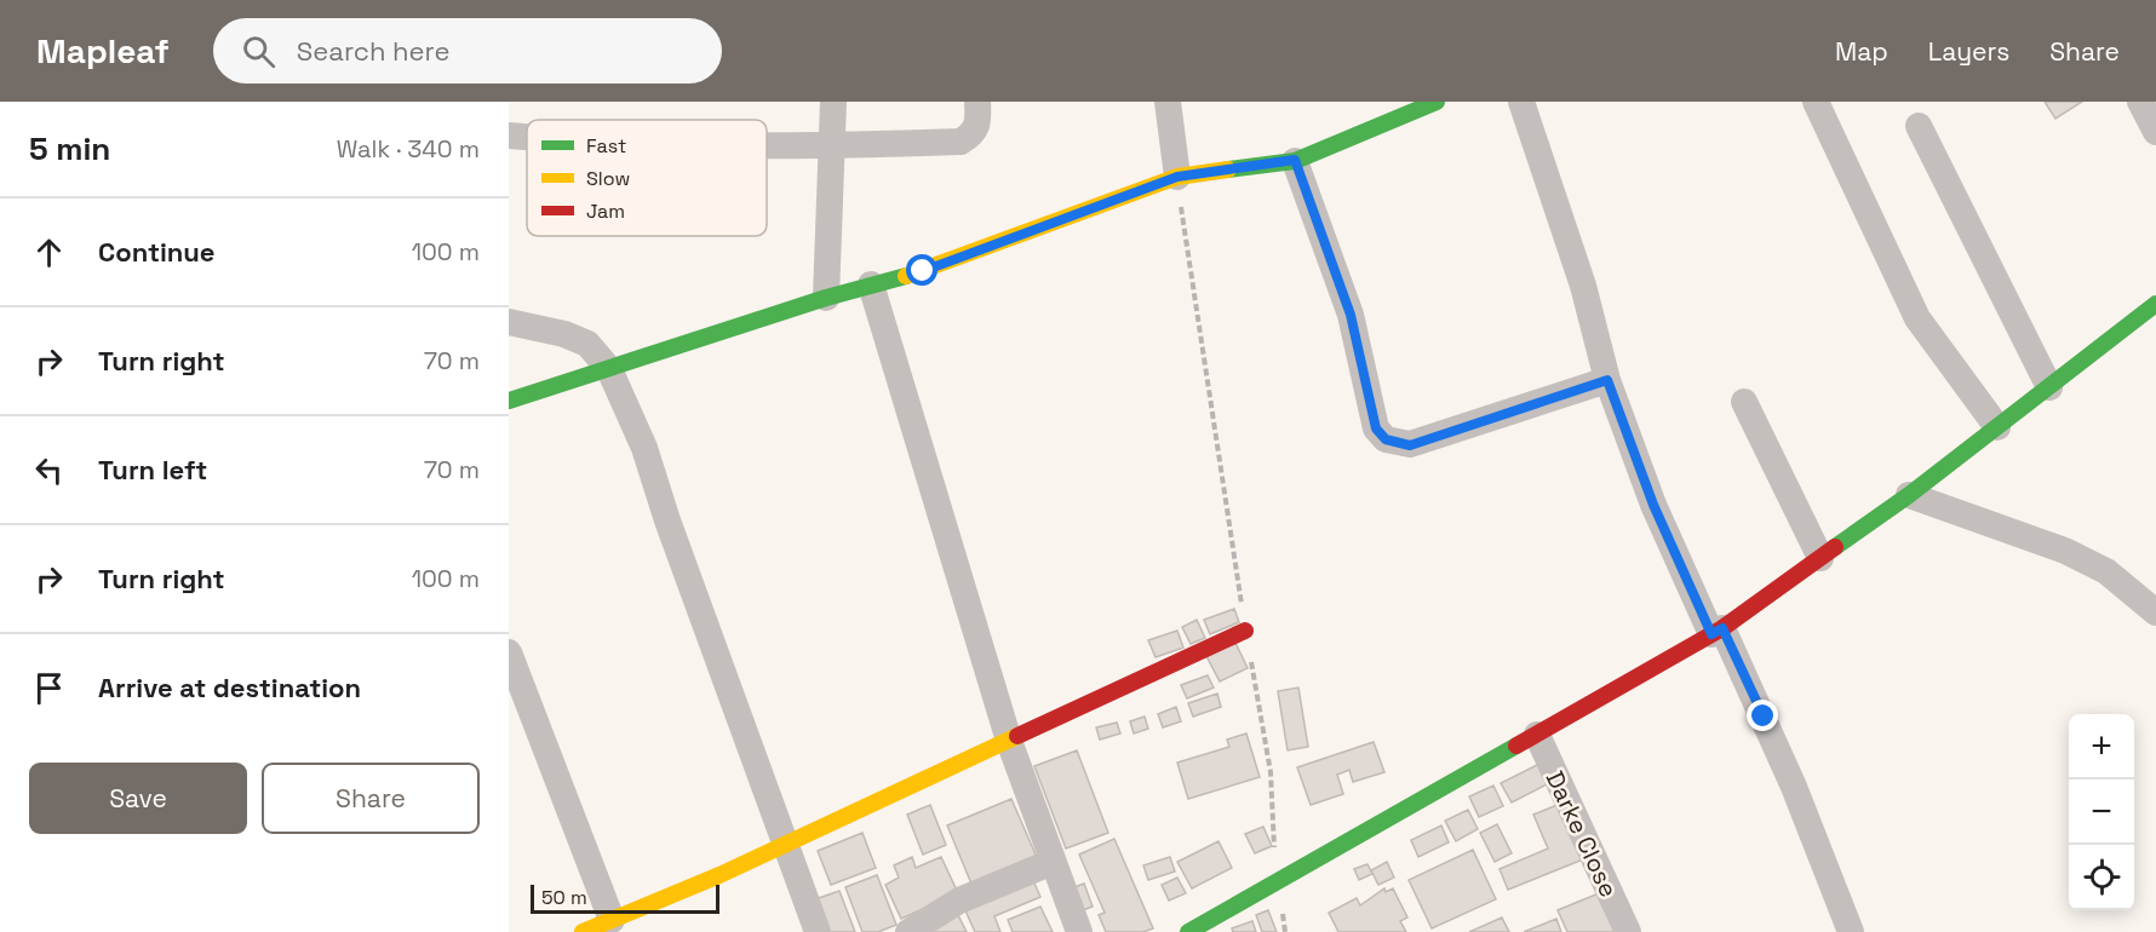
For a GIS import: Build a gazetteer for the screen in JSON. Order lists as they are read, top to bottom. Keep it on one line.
{"streets":{"street":["Darke Close"]},"legend":["Fast","Slow","Jam"],"scale_bar":"50 m","page":{"header":"Mapleaf","search":"Search here","nav":["Map","Layers","Share"],"heading":["5 min","Walk · 340 m"],"list":[["Continue","100 m"],["Turn right","70 m"],["Turn left","70 m"],["Turn right","100 m"],"Arrive at destination"],"map_buttons":["+","−"],"buttons":["Save","Share"],"scale":"50 m"}}
